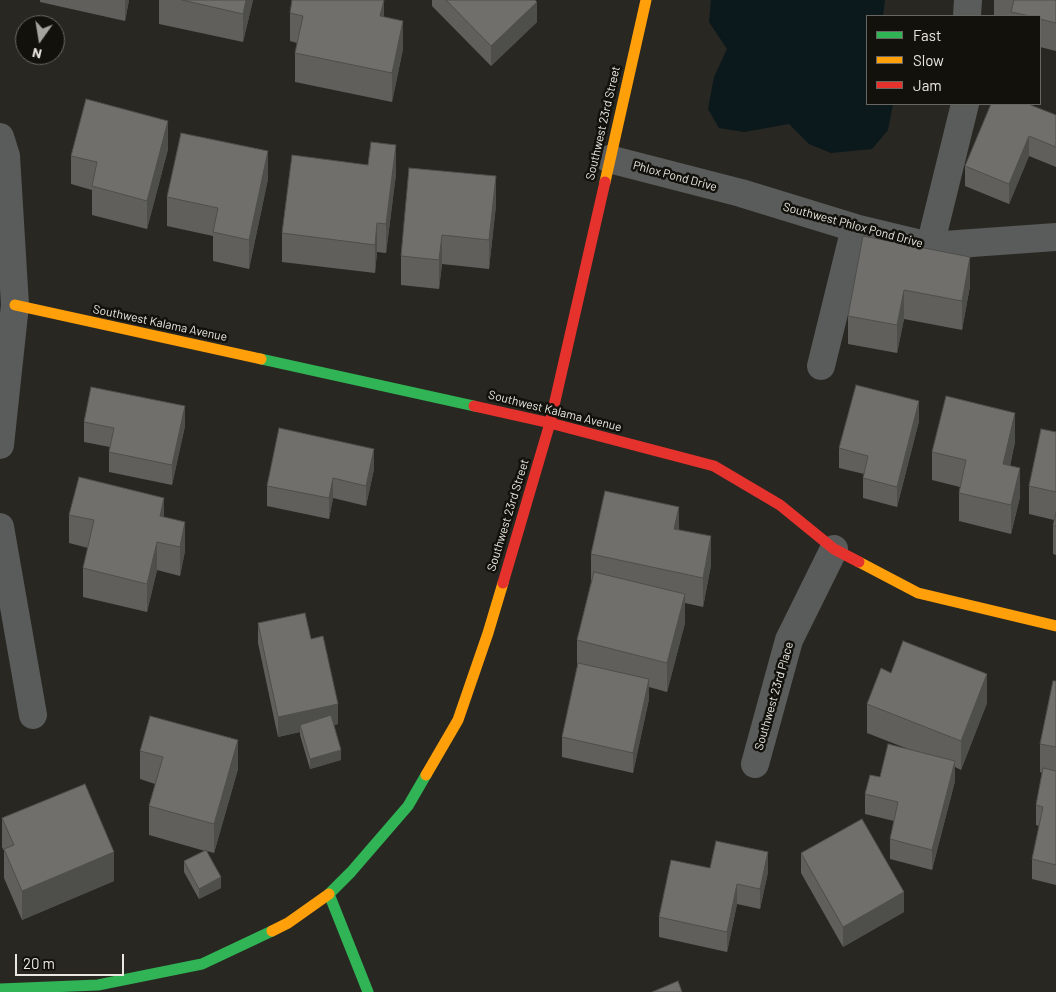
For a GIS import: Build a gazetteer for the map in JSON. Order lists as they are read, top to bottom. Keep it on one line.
{"streets":{"street":["Southwest 23rd Street","Phlox Pond Drive","Southwest Phlox Pond Drive","Southwest Kalama Avenue","Southwest 23rd Place"]},"crossings":[["Southwest 23rd Street","Phlox Pond Drive"],["Southwest 23rd Street","Southwest Kalama Avenue"],["Phlox Pond Drive","Southwest Phlox Pond Drive"],["Southwest Kalama Avenue","Southwest 23rd Place"]],"legend":["Fast","Slow","Jam"],"scale_bar":"20 m","north":"bottom"}
